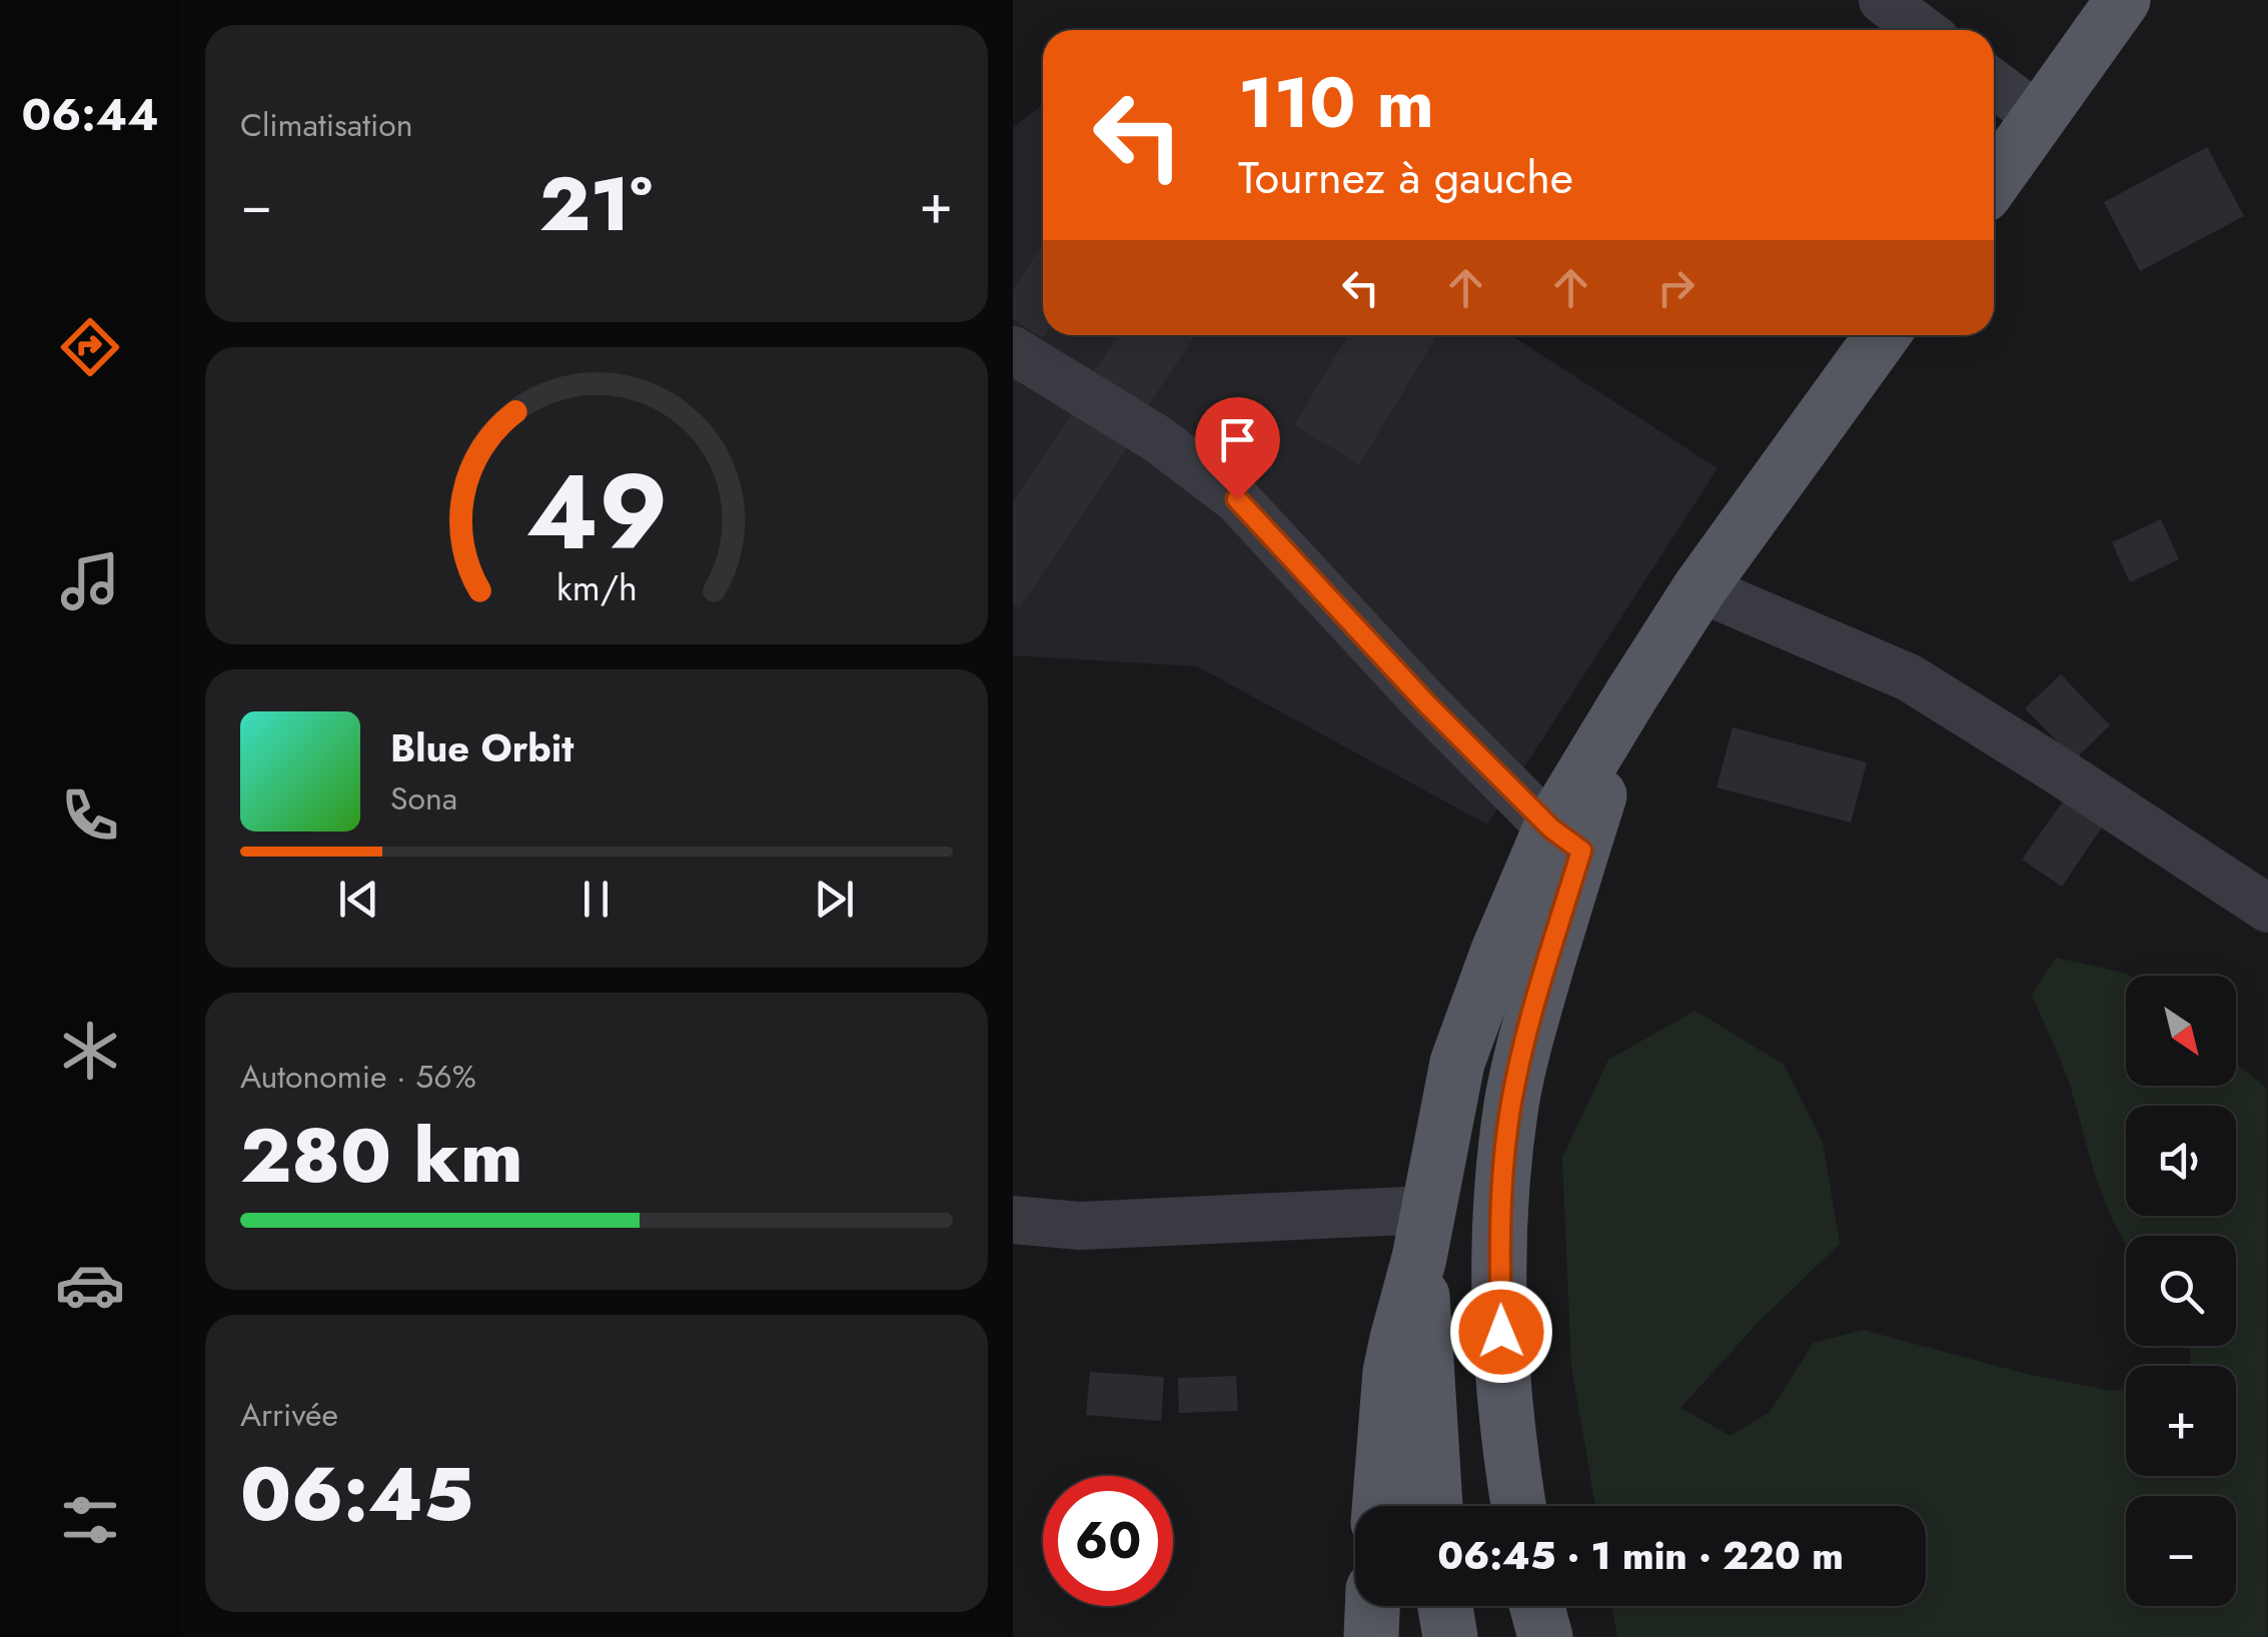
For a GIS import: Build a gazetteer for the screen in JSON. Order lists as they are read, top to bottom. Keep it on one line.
{"north":"bottom right","page":{"tabs":"06:44","tile":["Climatisation",["Autonomie · 56%","280 km"],["Arrivée","06:45"]],"turn":["110 m","Tournez à gauche"],"heat":["−","21°","+"],"song":["Blue Orbit","Sona"],"map_buttons":["+","−"],"limit":"60","trip":"06:45 · 1 min · 220 m","gauge":["49","km/h"]}}
